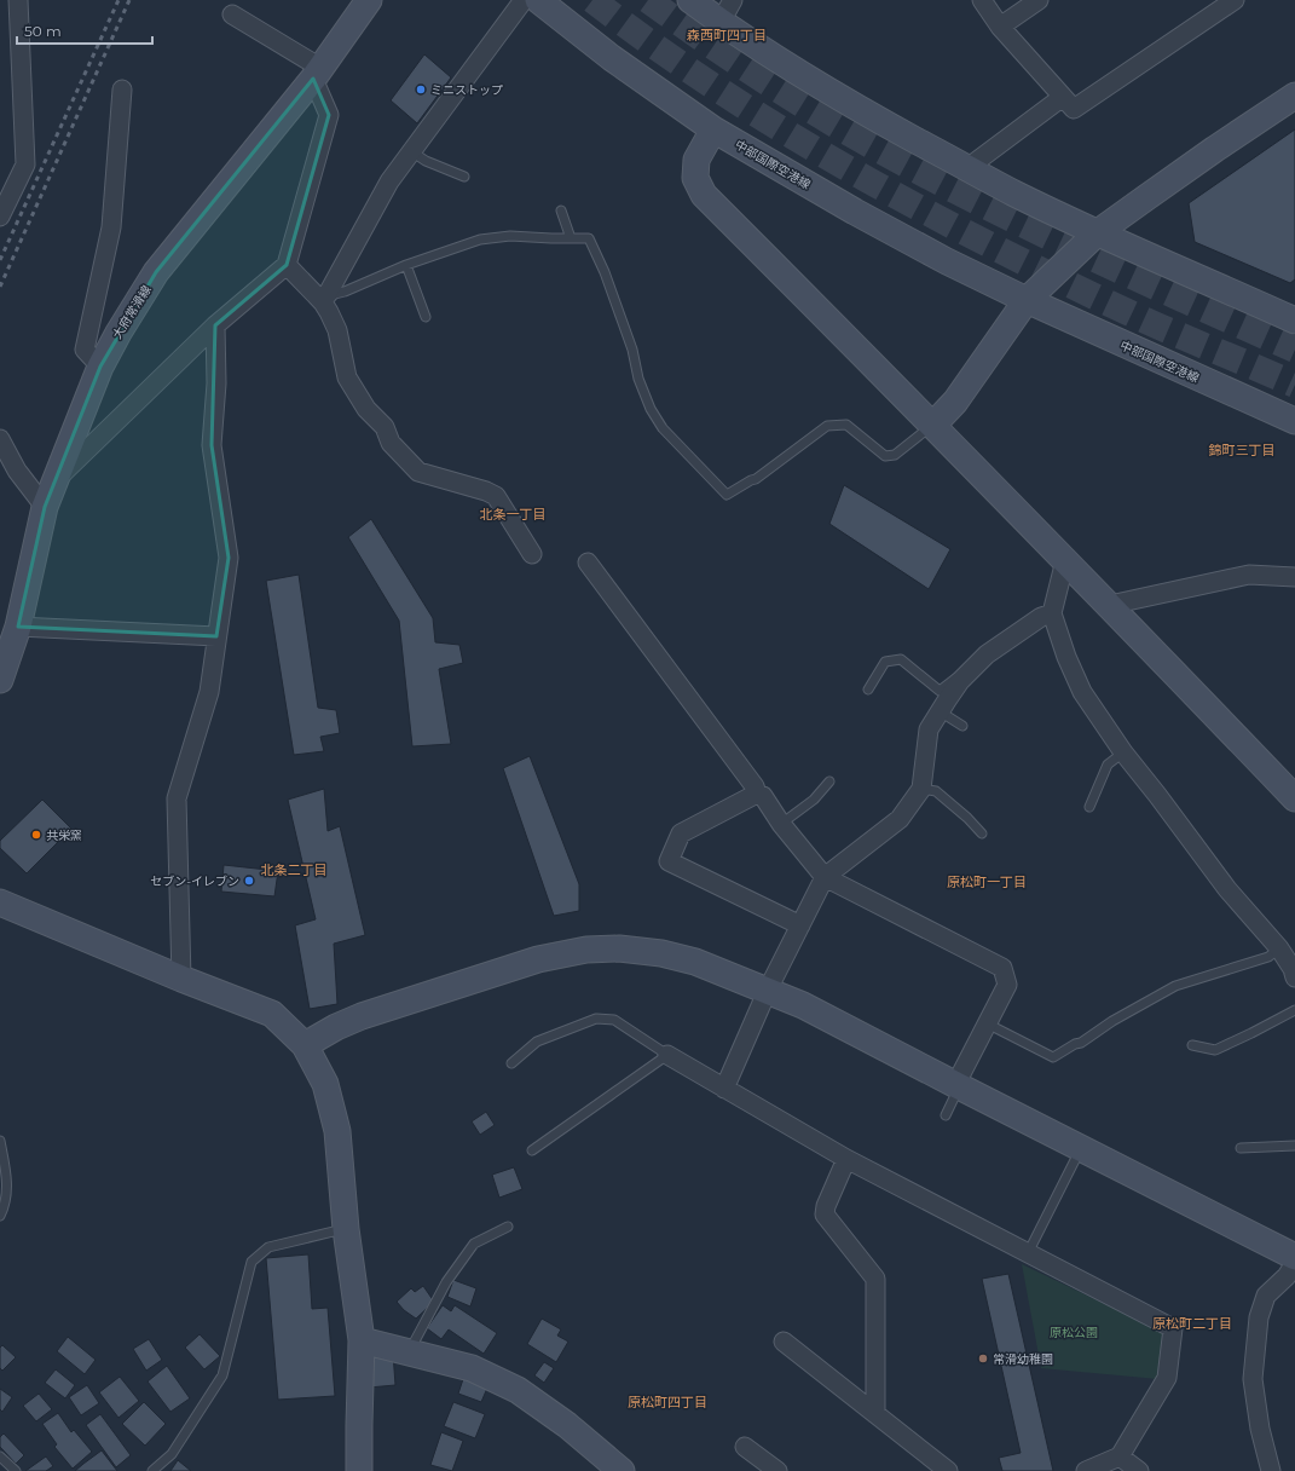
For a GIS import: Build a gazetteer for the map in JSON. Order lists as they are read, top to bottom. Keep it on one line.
{"streets":{"street":["中部国際空港線","大府常滑線"]},"districts":["森西町四丁目","錦町三丁目","北条一丁目","北条二丁目","原松町一丁目","原松町二丁目","原松町四丁目"],"parks":["原松公園"],"places":["ミニストップ","共栄窯","セブン-イレブン","常滑幼稚園"],"scale_bar":"50 m"}
